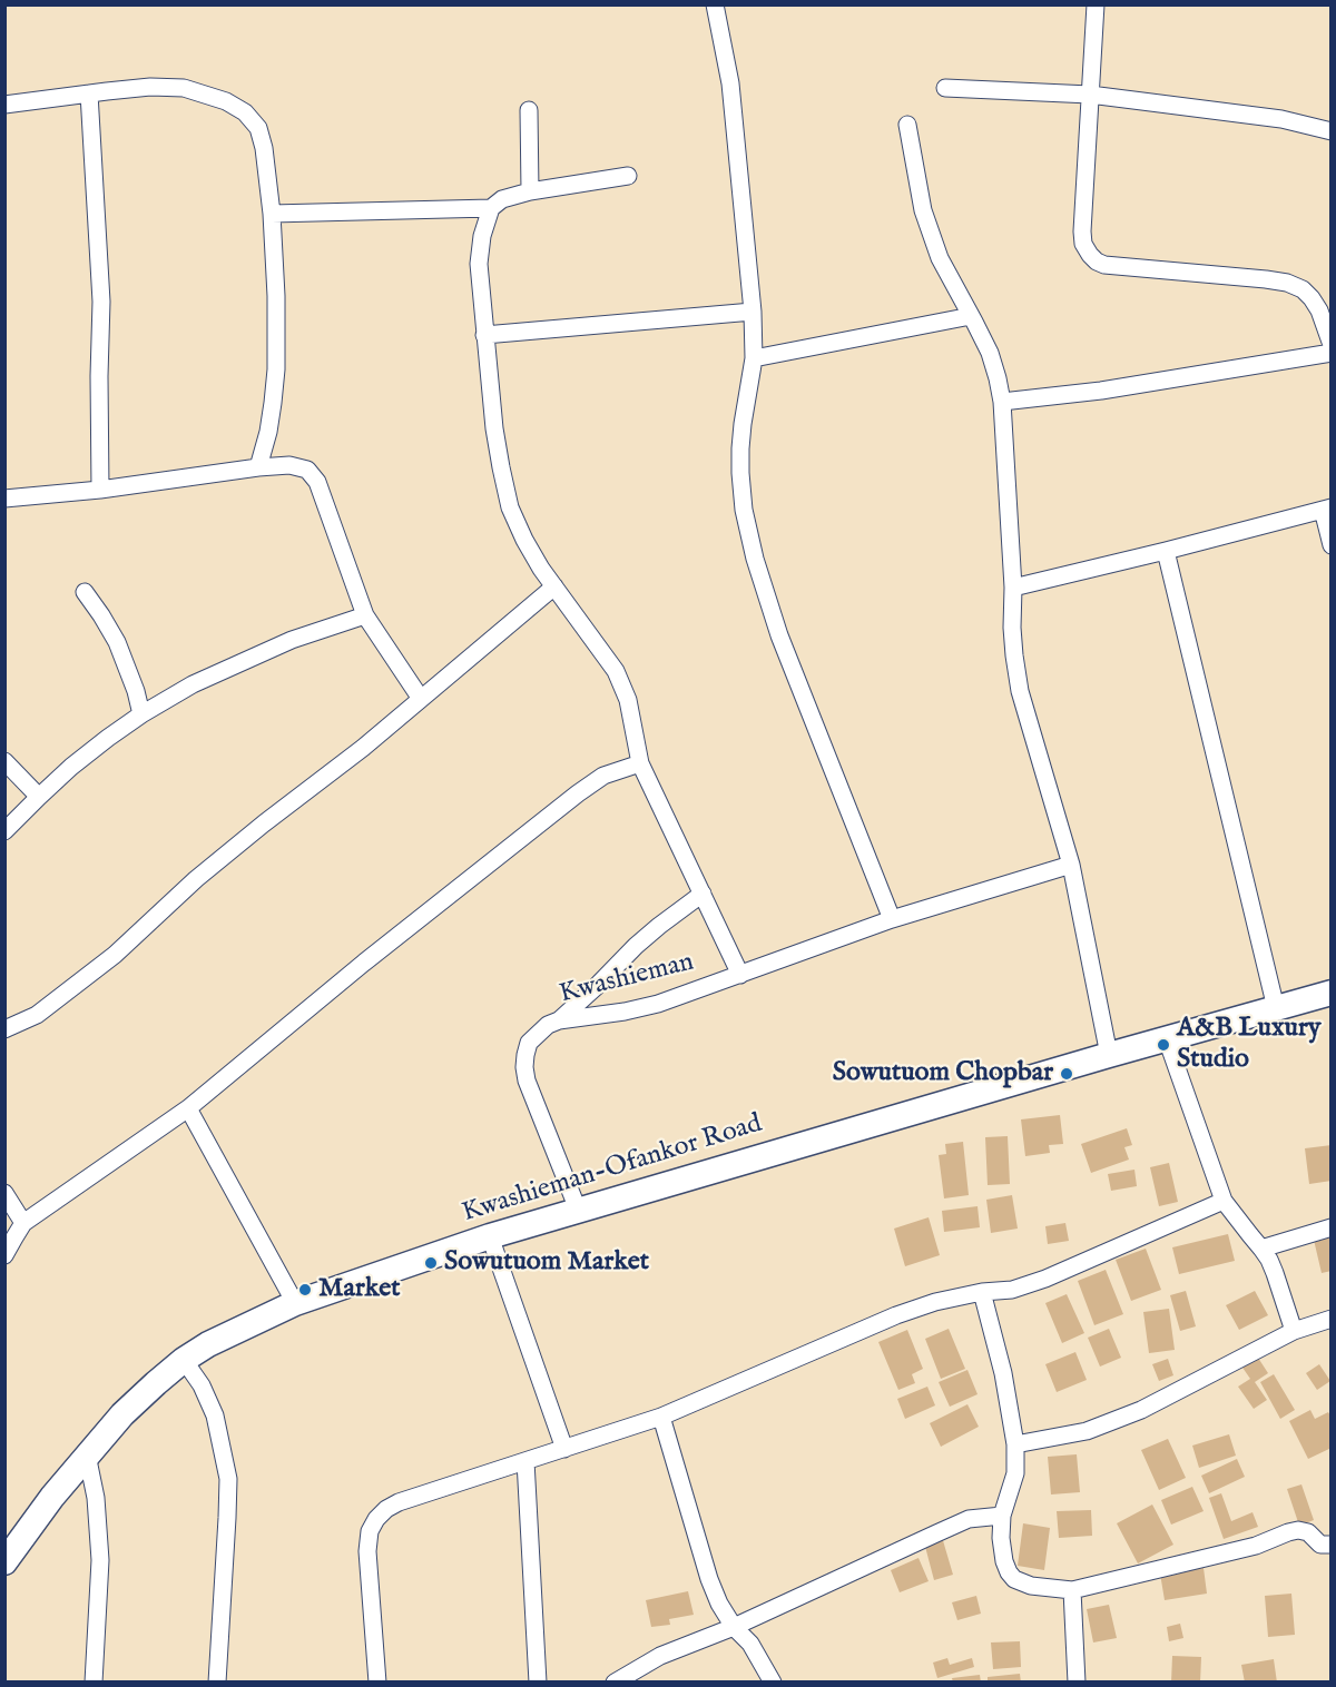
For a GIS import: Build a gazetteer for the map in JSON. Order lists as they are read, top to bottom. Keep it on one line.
{"streets":{"main road":["Kwashieman-Ofankor Road"],"street":["Kwashieman"]},"crossings":[["Kwashieman","Kwashieman-Ofankor Road"]],"places":["A&B Luxury Studio","Sowutuom Chopbar","Sowutuom Market","Market"]}
